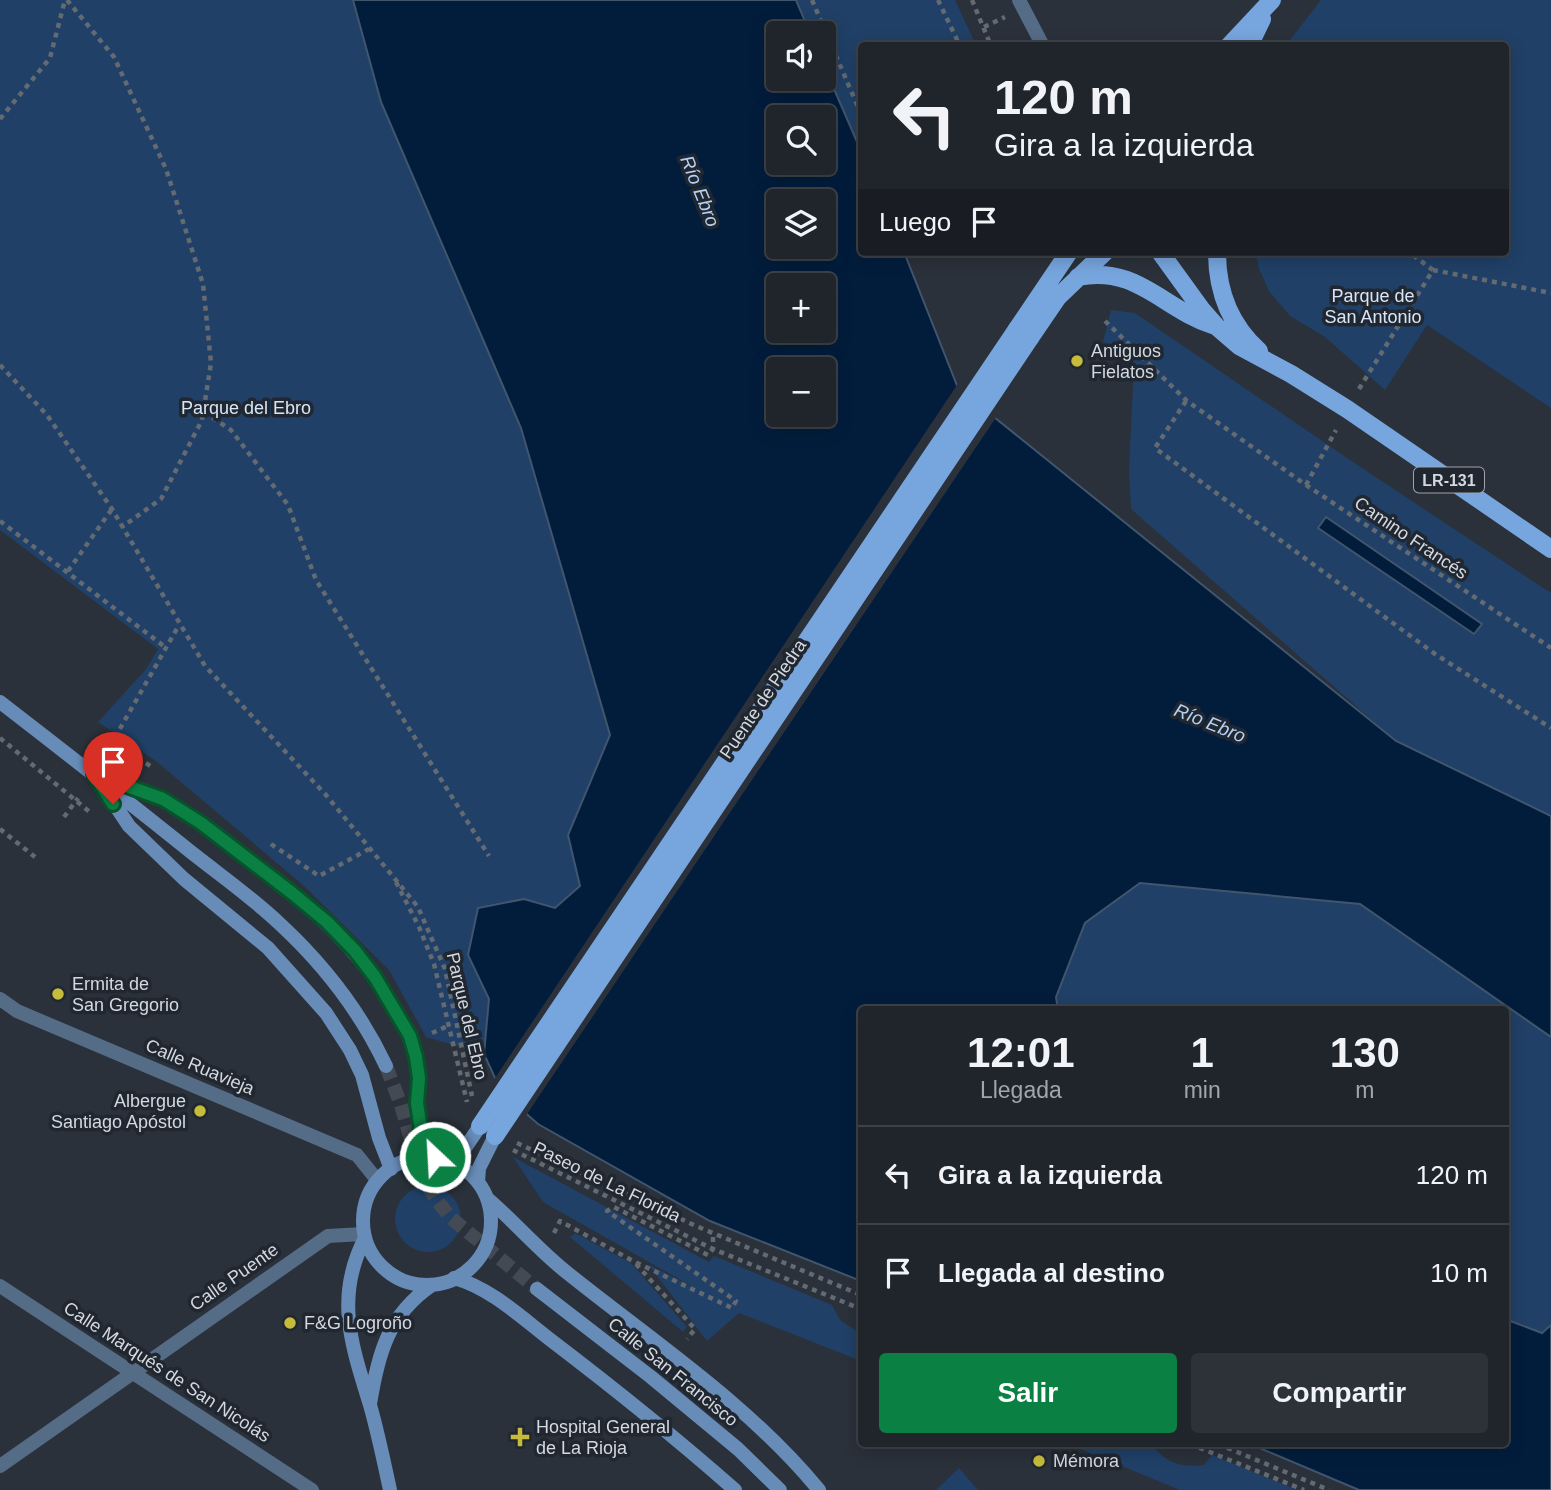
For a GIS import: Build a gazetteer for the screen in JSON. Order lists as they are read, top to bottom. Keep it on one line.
{"streets":{"main road":["LR-131","Puente de Piedra","Calle San Francisco"],"street":["Calle Ruavieja","Calle Puente","Calle Marqués de San Nicolás"],"path":["Camino Francés","Parque del Ebro","Paseo de La Florida"]},"crossings":[["Puente de Piedra","Parque del Ebro"],["Puente de Piedra","Calle Ruavieja"],["Puente de Piedra","Paseo de La Florida"],["Puente de Piedra","Calle Puente"],["Parque del Ebro","Paseo de La Florida"],["Calle Ruavieja","Calle Puente"],["Calle Puente","Calle Marqués de San Nicolás"]],"water":["Río Ebro"],"parks":["Parque de San Antonio","Parque del Ebro"],"places":{"other":["Antiguos Fielatos","Ermita de San Gregorio","Albergue Santiago Apóstol","F&G Logroño","Mémora"],"health":["Hospital General de La Rioja"]},"page":{"map_buttons":["+","−"],"turn":["120 m","Gira a la izquierda"],"then":"Luego","eta":["12:01","Llegada","1","min","130","m"],"list":[{"name":"Gira a la izquierda","value":"120 m"},{"name":"Llegada al destino","value":"10 m"}],"buttons":["Salir","Compartir"]}}
